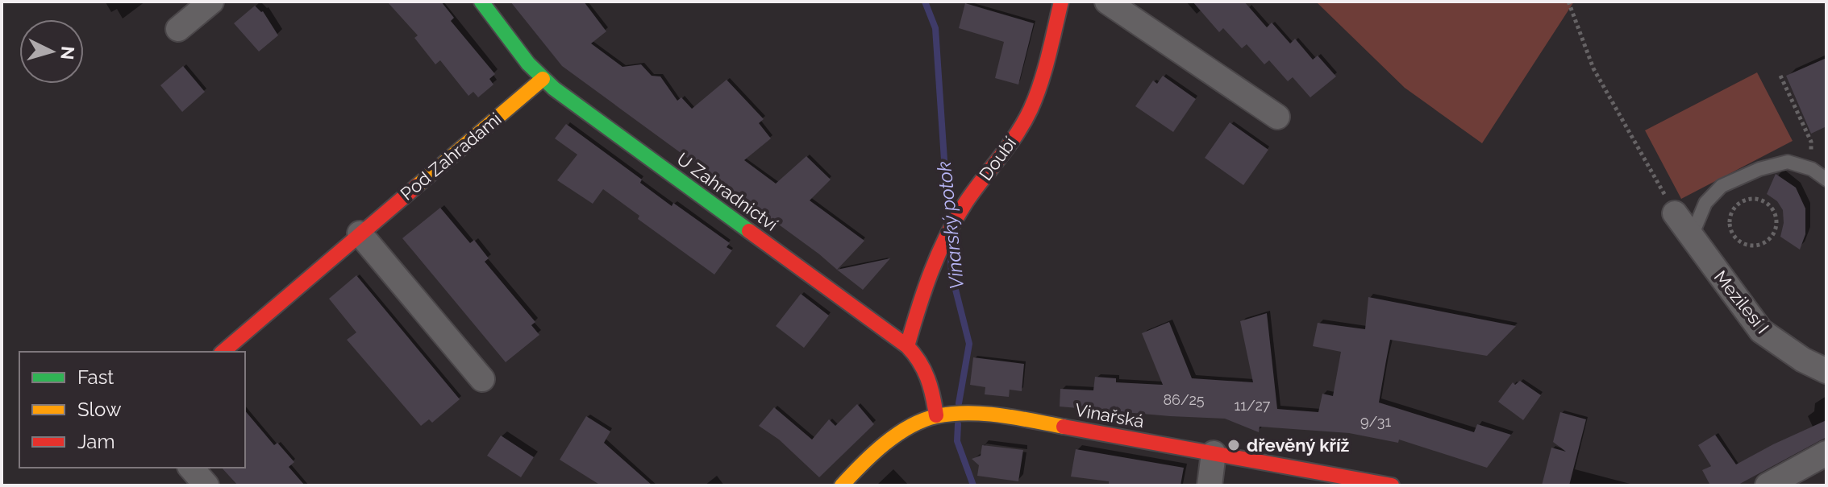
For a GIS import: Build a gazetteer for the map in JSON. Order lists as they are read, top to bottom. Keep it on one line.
{"streets":{"street":["Pod Zahradami","Doubí","U Zahradnictví","Mezilesí I","Vinařská"]},"crossings":[["Pod Zahradami","U Zahradnictví"],["Doubí","U Zahradnictví"],["U Zahradnictví","Vinařská"]],"water":["Vinarský potok"],"places":["dřevěný kříž"],"house_numbers":["86/25","11/27","9/31"],"legend":["Fast","Slow","Jam"],"north":"right"}
